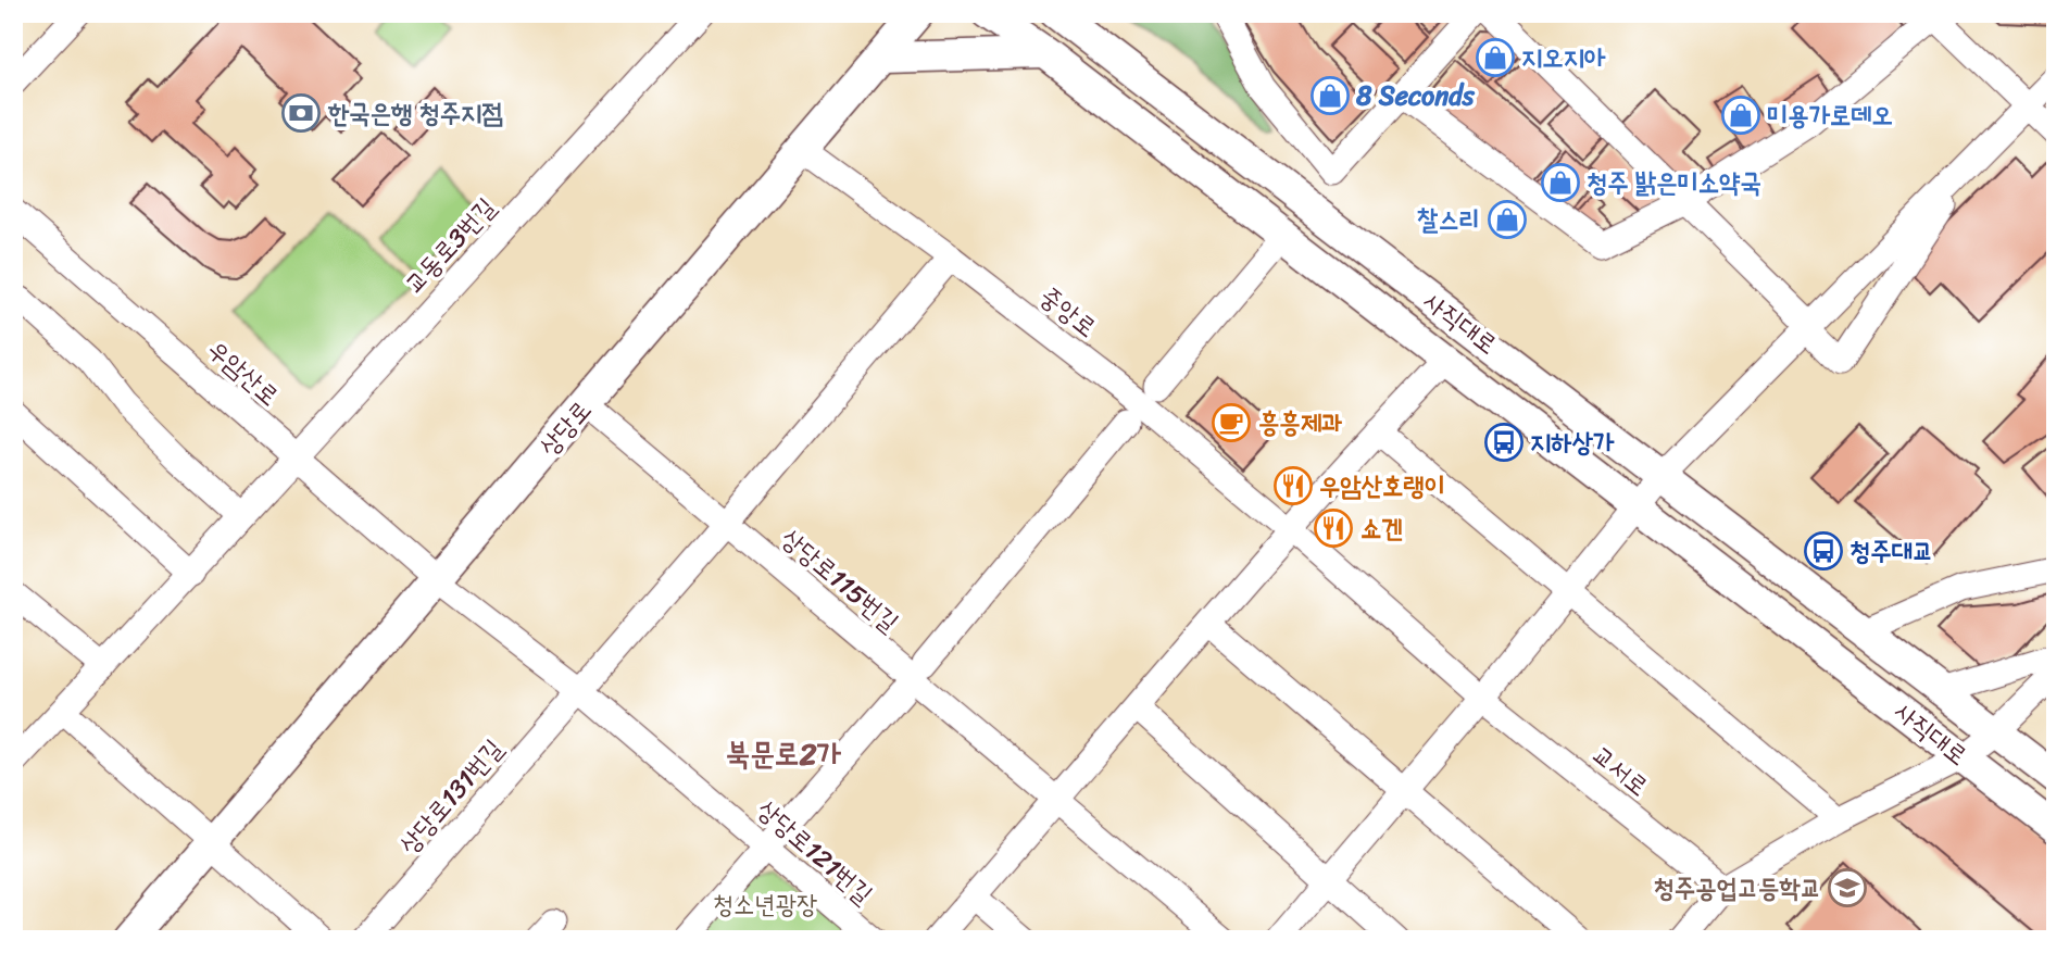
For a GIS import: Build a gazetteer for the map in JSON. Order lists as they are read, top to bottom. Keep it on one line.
{"streets":{"main road":["사직대로","상당로"],"street":["교동로3번길","중앙로","우암산로","상당로115번길","교서로","상당로131번길","상당로121번길"]},"crossings":[["교동로3번길","우암산로"],["중앙로","사직대로"],["중앙로","상당로"],["중앙로","교서로"],["사직대로","교서로"],["우암산로","상당로"],["우암산로","상당로121번길"],["상당로","상당로115번길"],["상당로","상당로121번길"],["상당로131번길","상당로121번길"]],"districts":["북문로2가"],"parks":["청소년광장"],"places":{"shop":["지오지아","8 Seconds","미용가로데오","청주 밝은미소약국","찰스리"],"bank":["한국은행 청주지점"],"cafe":["흥흥제과"],"bus stop":["지하상가","청주대교"],"restaurant":["우암산호랭이","쇼겐"],"school or university":["청주공업고등학교"]}}
